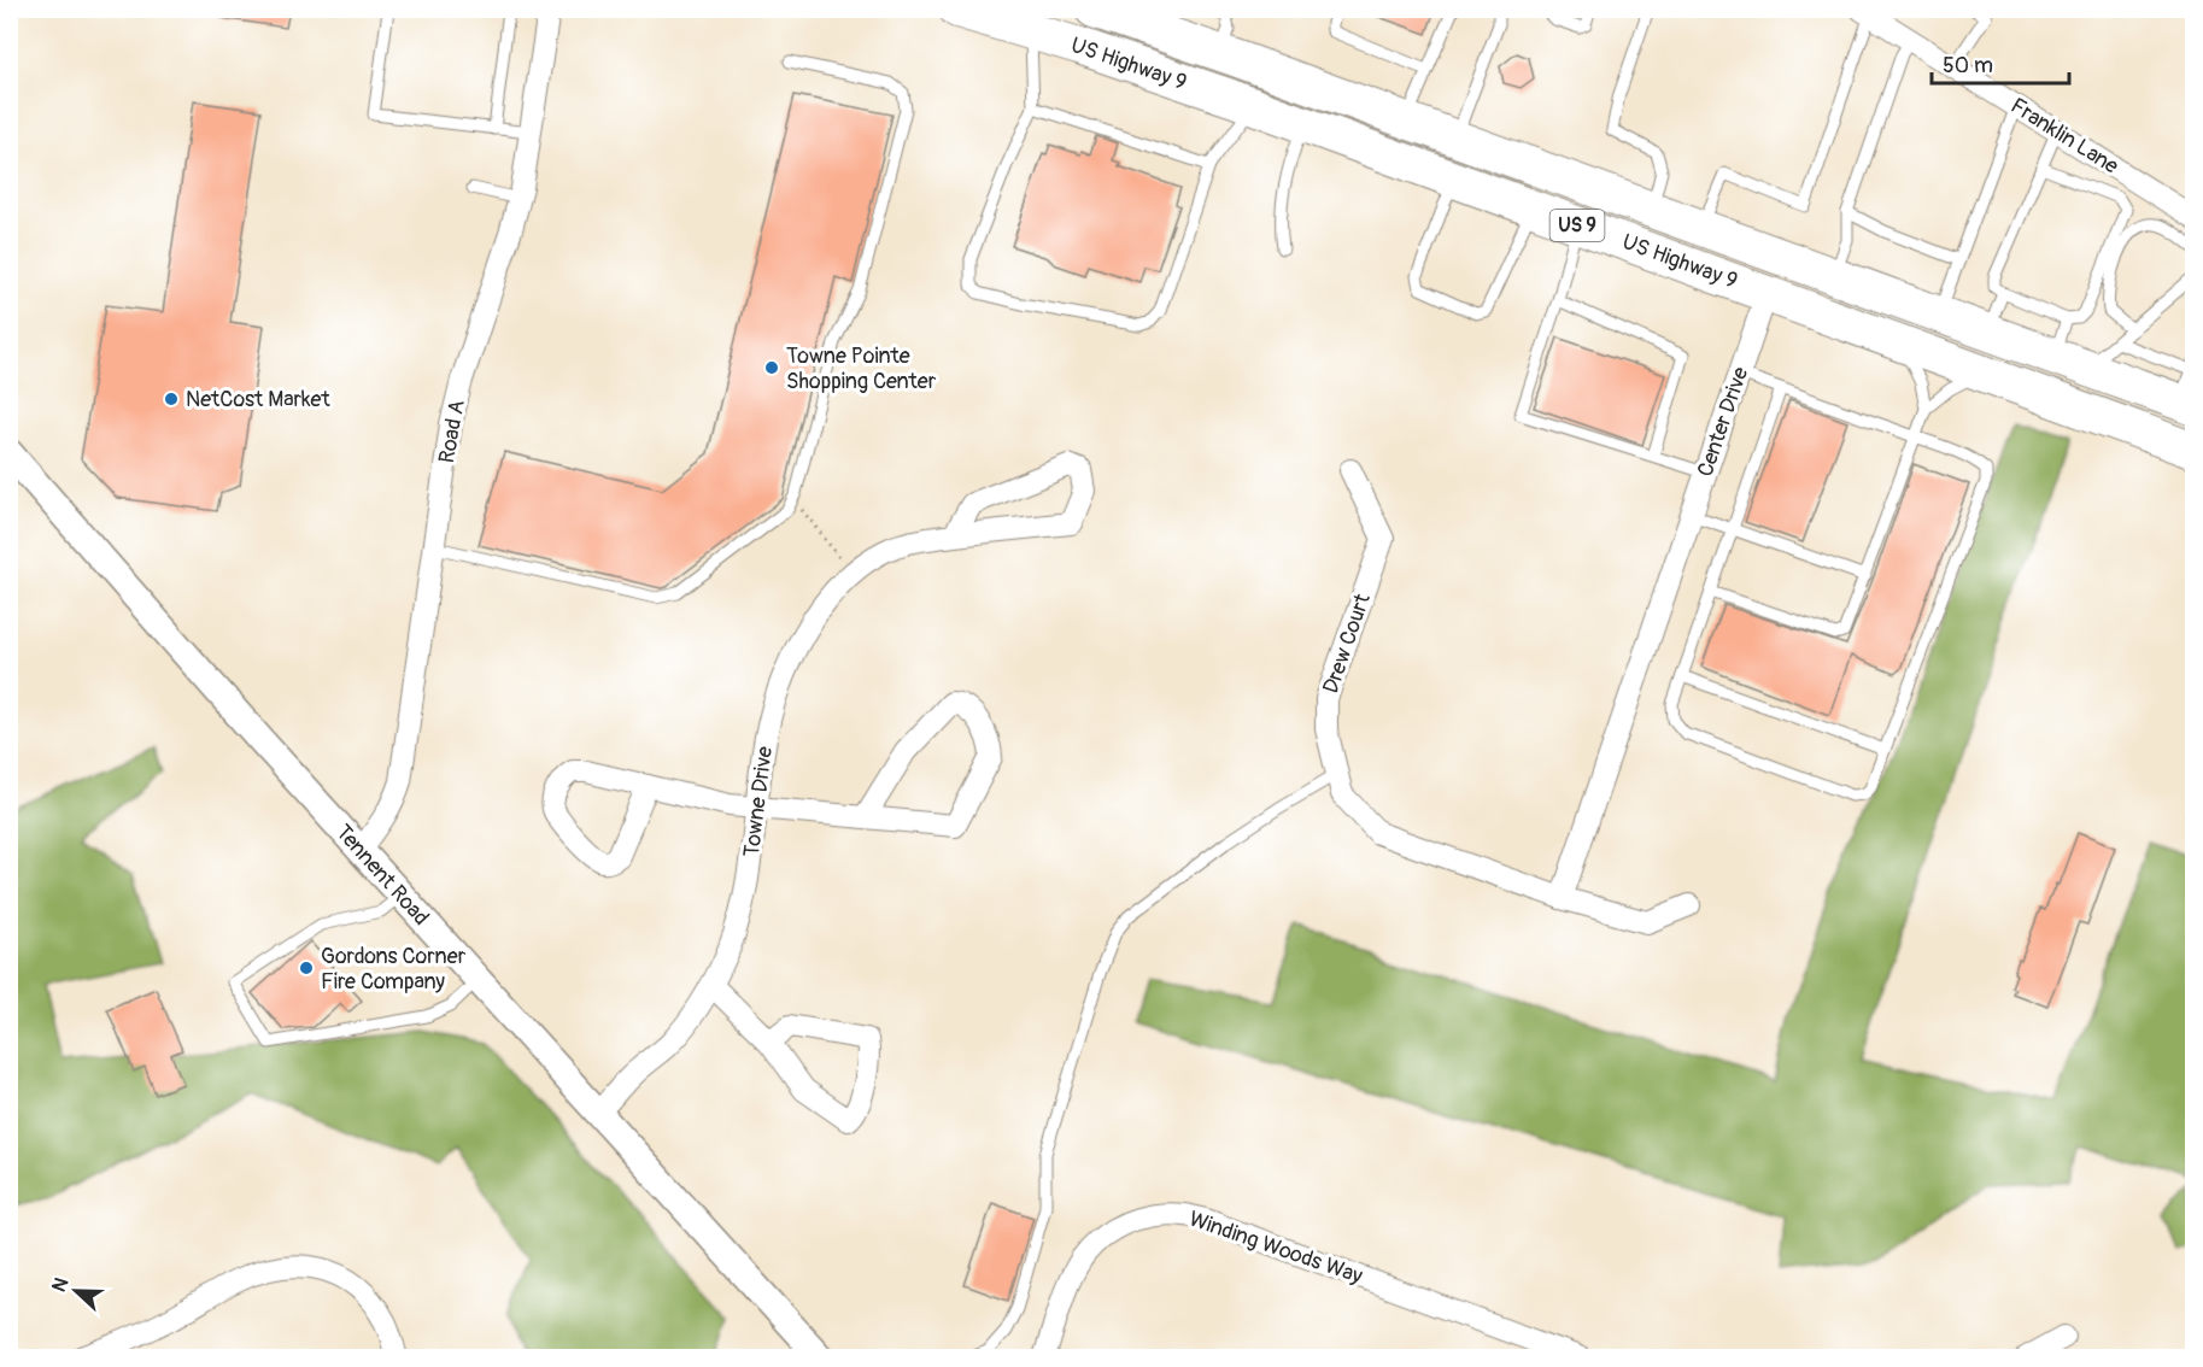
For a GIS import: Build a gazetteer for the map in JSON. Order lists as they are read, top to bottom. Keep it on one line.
{"streets":{"highway":["US Highway 9","US 9"],"street":["Franklin Lane","Center Drive","Road A","Drew Court","Towne Drive","Tennent Road","Winding Woods Way"]},"crossings":[["US Highway 9","Center Drive"],["Center Drive","Drew Court"],["Road A","Tennent Road"],["Towne Drive","Tennent Road"]],"places":["Towne Pointe Shopping Center","NetCost Market","Gordons Corner Fire Company"],"scale_bar":"50 m","north":"left"}
